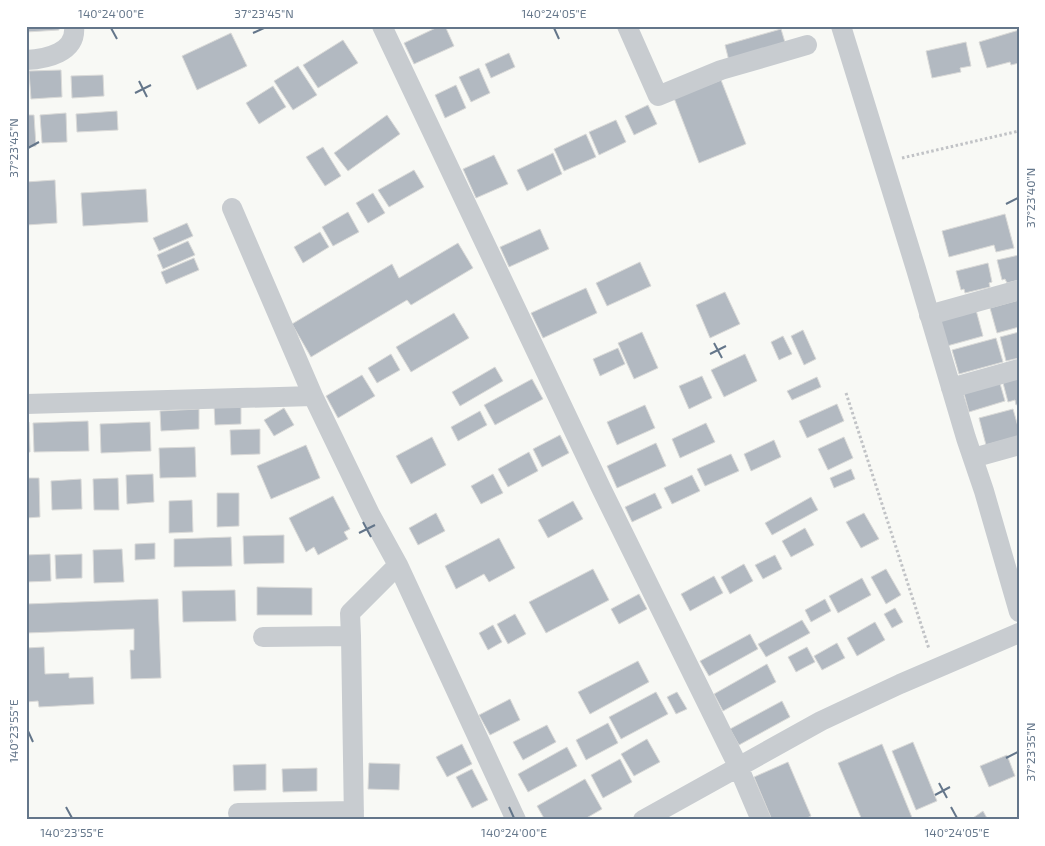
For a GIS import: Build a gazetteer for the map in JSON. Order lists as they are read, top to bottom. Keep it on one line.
{"coordinates":["140°24'00\"E","37°23'45\"N","140°24'05\"E","37°23'40\"N","140°23'55\"E","37°23'35\"N"]}
